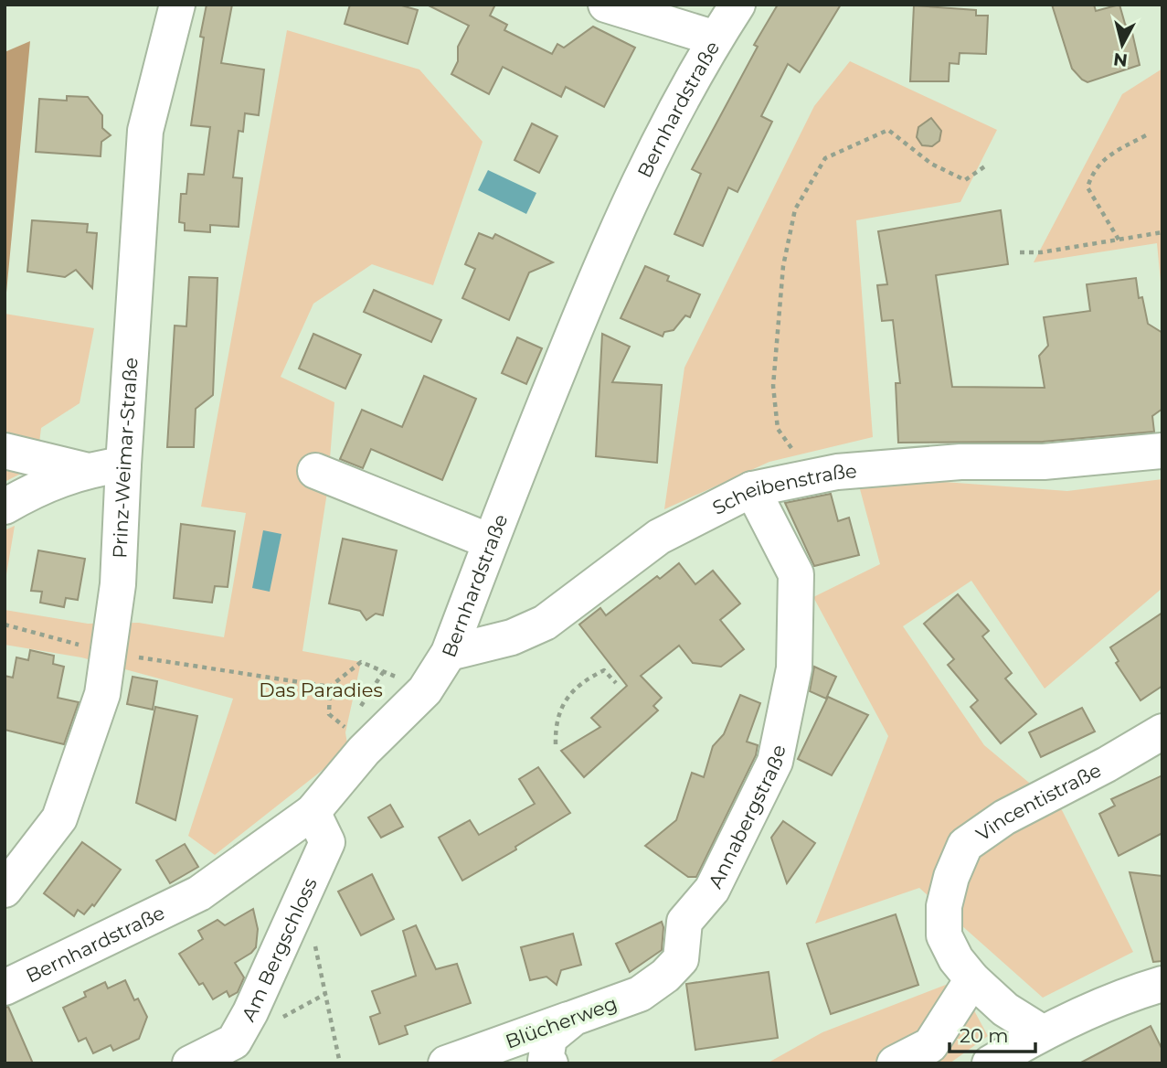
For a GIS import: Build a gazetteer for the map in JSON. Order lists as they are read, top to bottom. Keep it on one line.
{"streets":{"street":["Bernhardstraße","Prinz-Weimar-Straße","Scheibenstraße","Vincentistraße","Annabergstraße","Am Bergschloss","Blücherweg"]},"crossings":[["Bernhardstraße","Scheibenstraße"],["Bernhardstraße","Am Bergschloss"],["Scheibenstraße","Annabergstraße"],["Annabergstraße","Blücherweg"]],"parks":["Das Paradies"],"scale_bar":"20 m","north":"bottom"}
